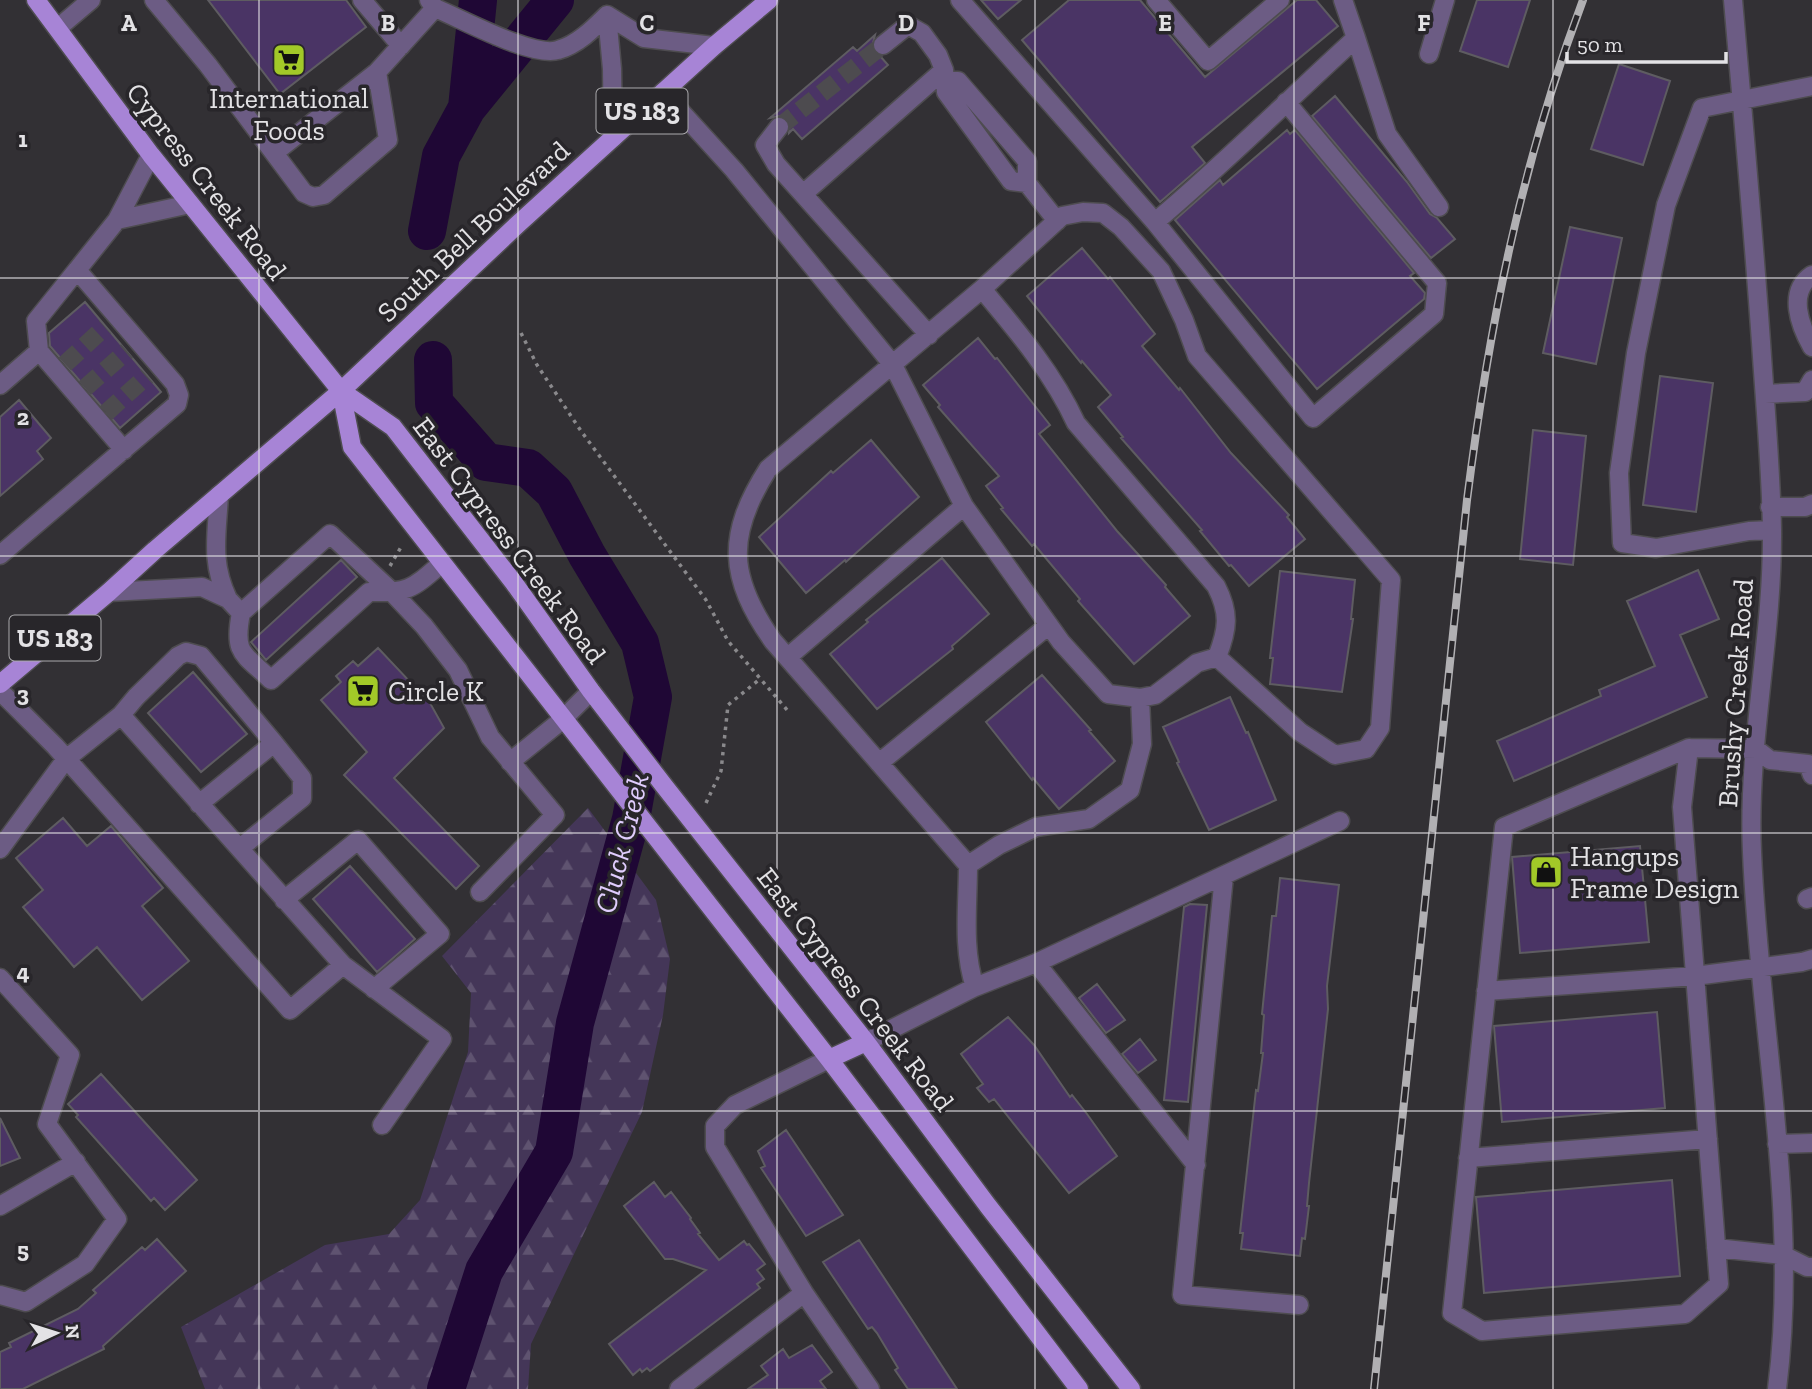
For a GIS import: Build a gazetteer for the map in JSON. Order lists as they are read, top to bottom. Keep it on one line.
{"streets":{"main road":["US 183","Cypress Creek Road","South Bell Boulevard","East Cypress Creek Road"],"street":["Brushy Creek Road"]},"crossings":[["US 183","Cypress Creek Road"],["US 183","South Bell Boulevard"],["US 183","East Cypress Creek Road"],["Cypress Creek Road","South Bell Boulevard"],["Cypress Creek Road","East Cypress Creek Road"],["South Bell Boulevard","East Cypress Creek Road"]],"water":["Cluck Creek"],"places":{"supermarket":["International Foods","Circle K"],"shop":["Hangups Frame Design"]},"scale_bar":"50 m","north":"right","grid":{"columns":["A","B","C","D","E","F"],"rows":["1","2","3","4","5"]}}
